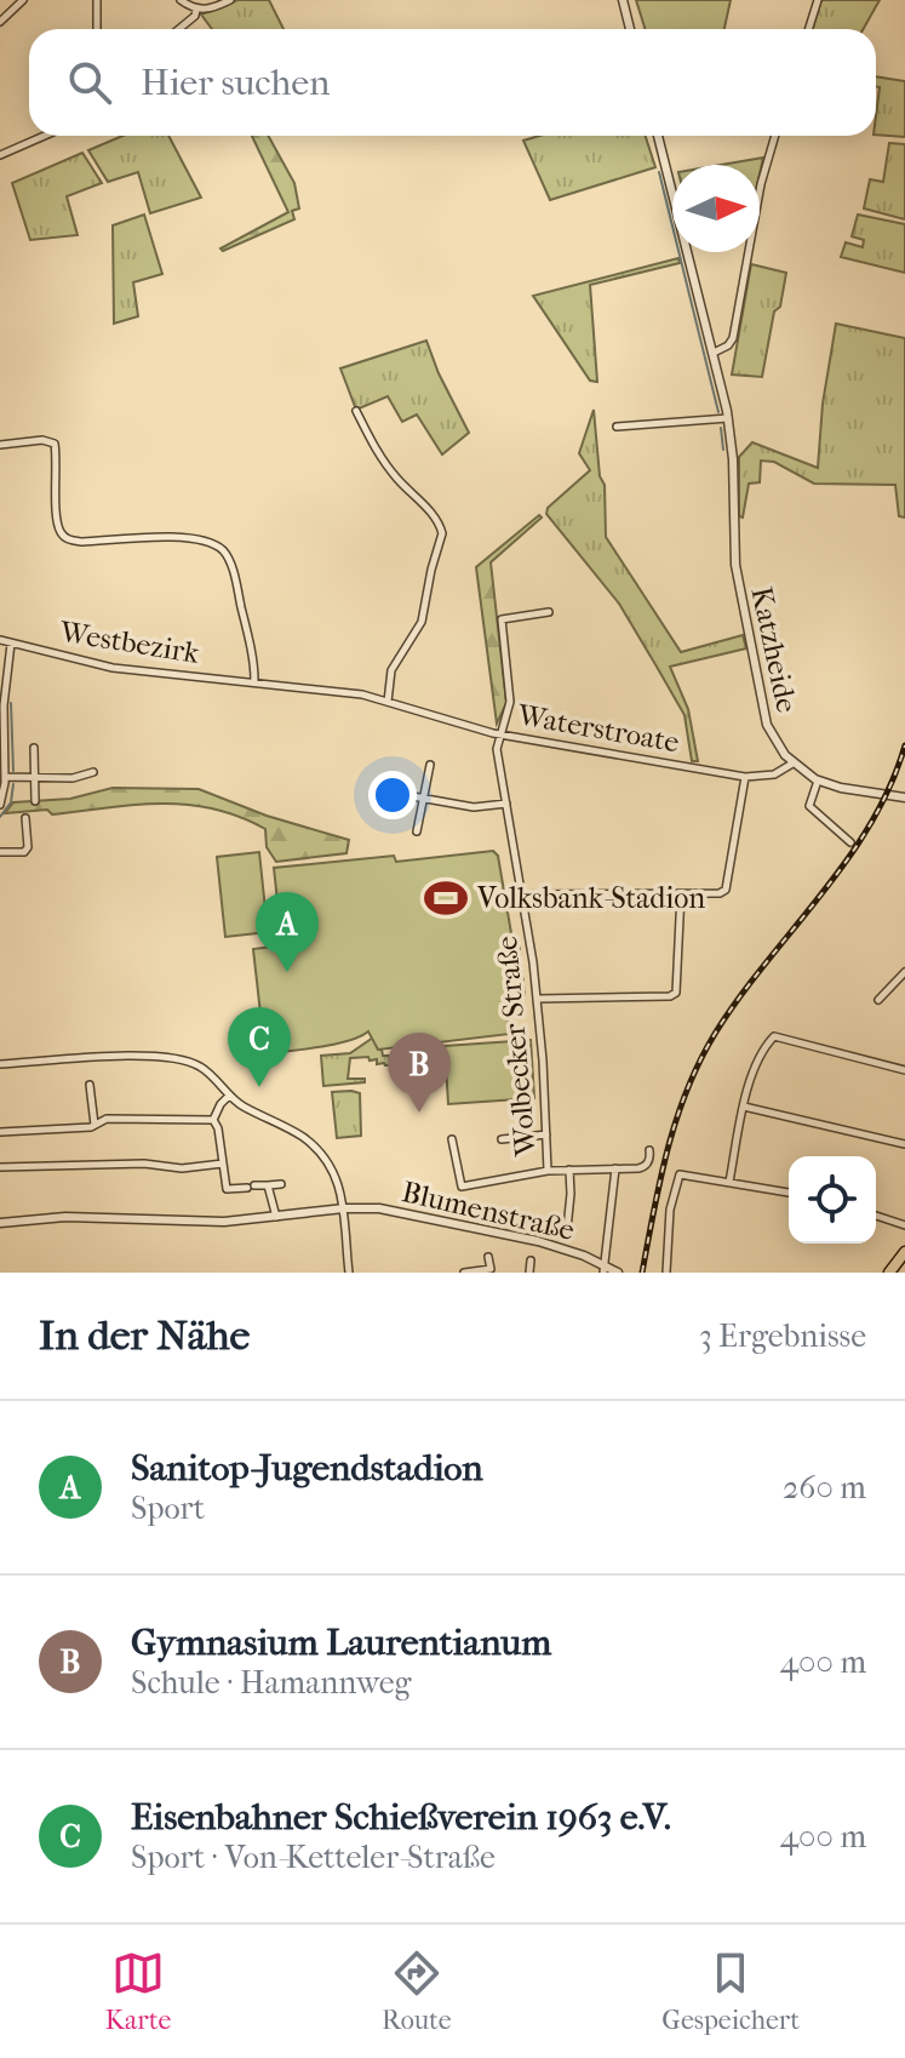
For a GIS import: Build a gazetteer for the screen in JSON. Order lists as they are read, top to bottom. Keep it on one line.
{"streets":{"street":["Westbezirk","Katzheide","Waterstroate","Wolbecker Straße","Blumenstraße"]},"crossings":[["Westbezirk","Waterstroate"],["Westbezirk","Wolbecker Straße"],["Katzheide","Waterstroate"],["Waterstroate","Wolbecker Straße"]],"places":{"sports":["Volksbank-Stadion"]},"north":"right","page":{"search":"Hier suchen","pins":["A","C","B"],"heading":["In der Nähe","3 Ergebnisse"],"list":[{"mark":"A","name":"Sanitop-Jugendstadion","note":"Sport","value":"260 m"},{"mark":"B","name":"Gymnasium Laurentianum","note":"Schule · Hamannweg","value":"400 m"},{"mark":"C","name":"Eisenbahner Schießverein 1963 e.V.","note":"Sport · Von-Ketteler-Straße","value":"400 m"}],"nav":["Karte","Route","Gespeichert"]}}
